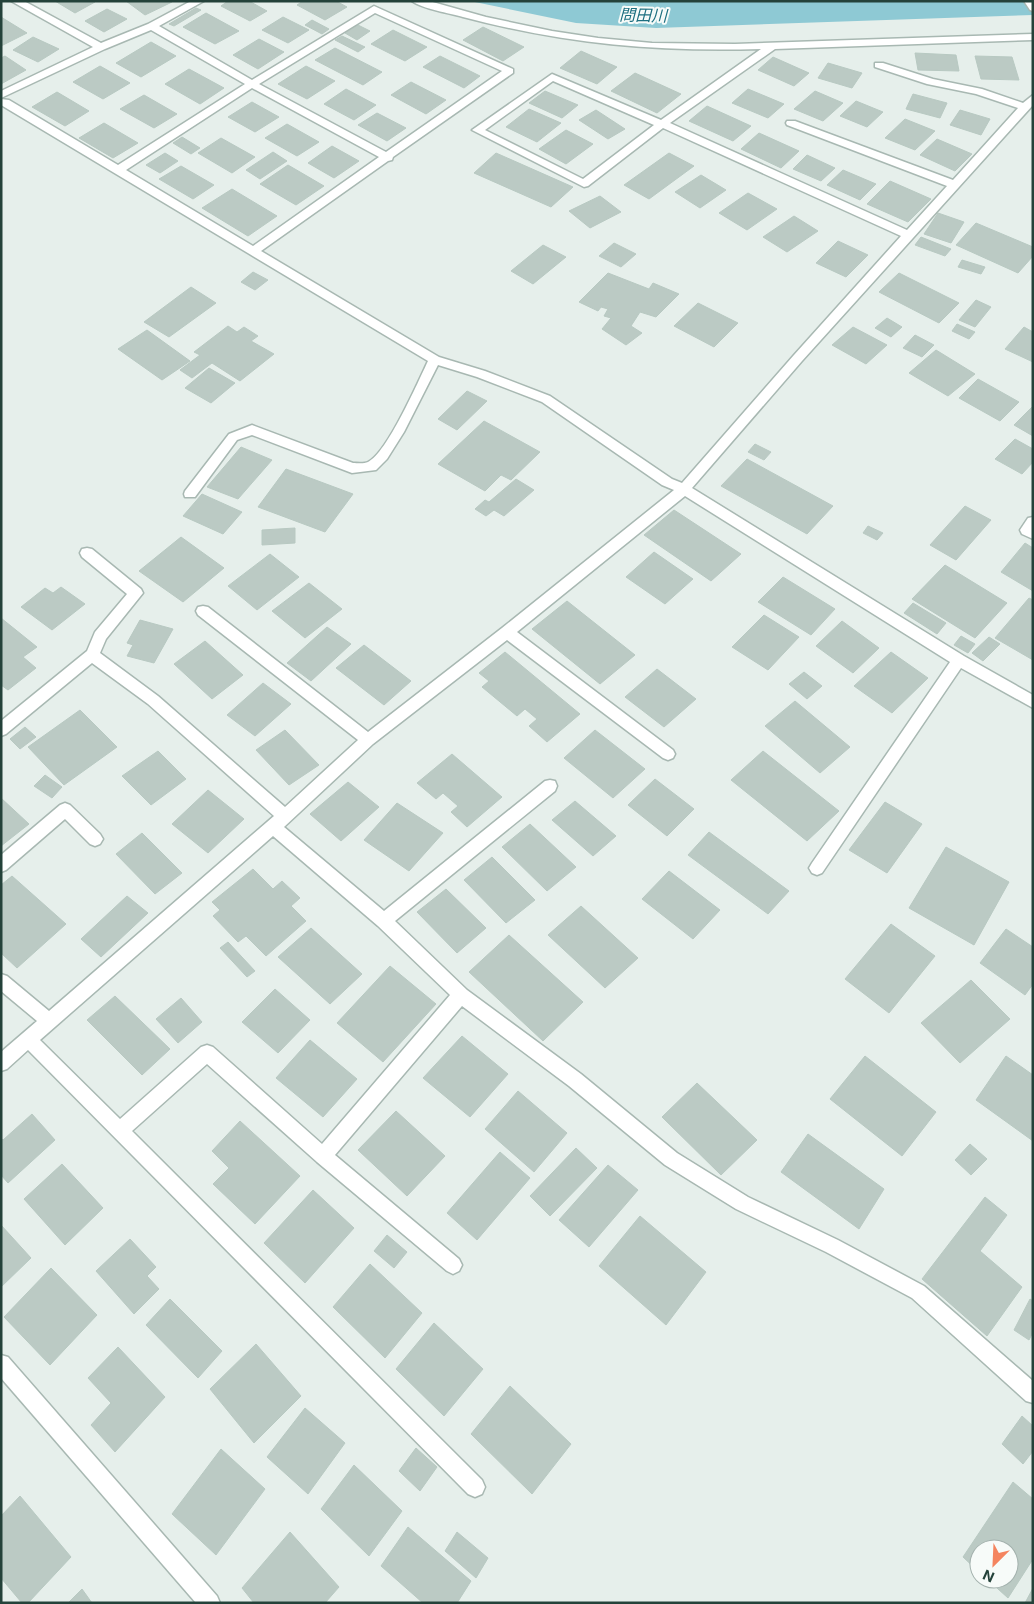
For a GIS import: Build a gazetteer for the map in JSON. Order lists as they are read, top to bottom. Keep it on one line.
{"water":["問田川"],"north":"bottom left"}
